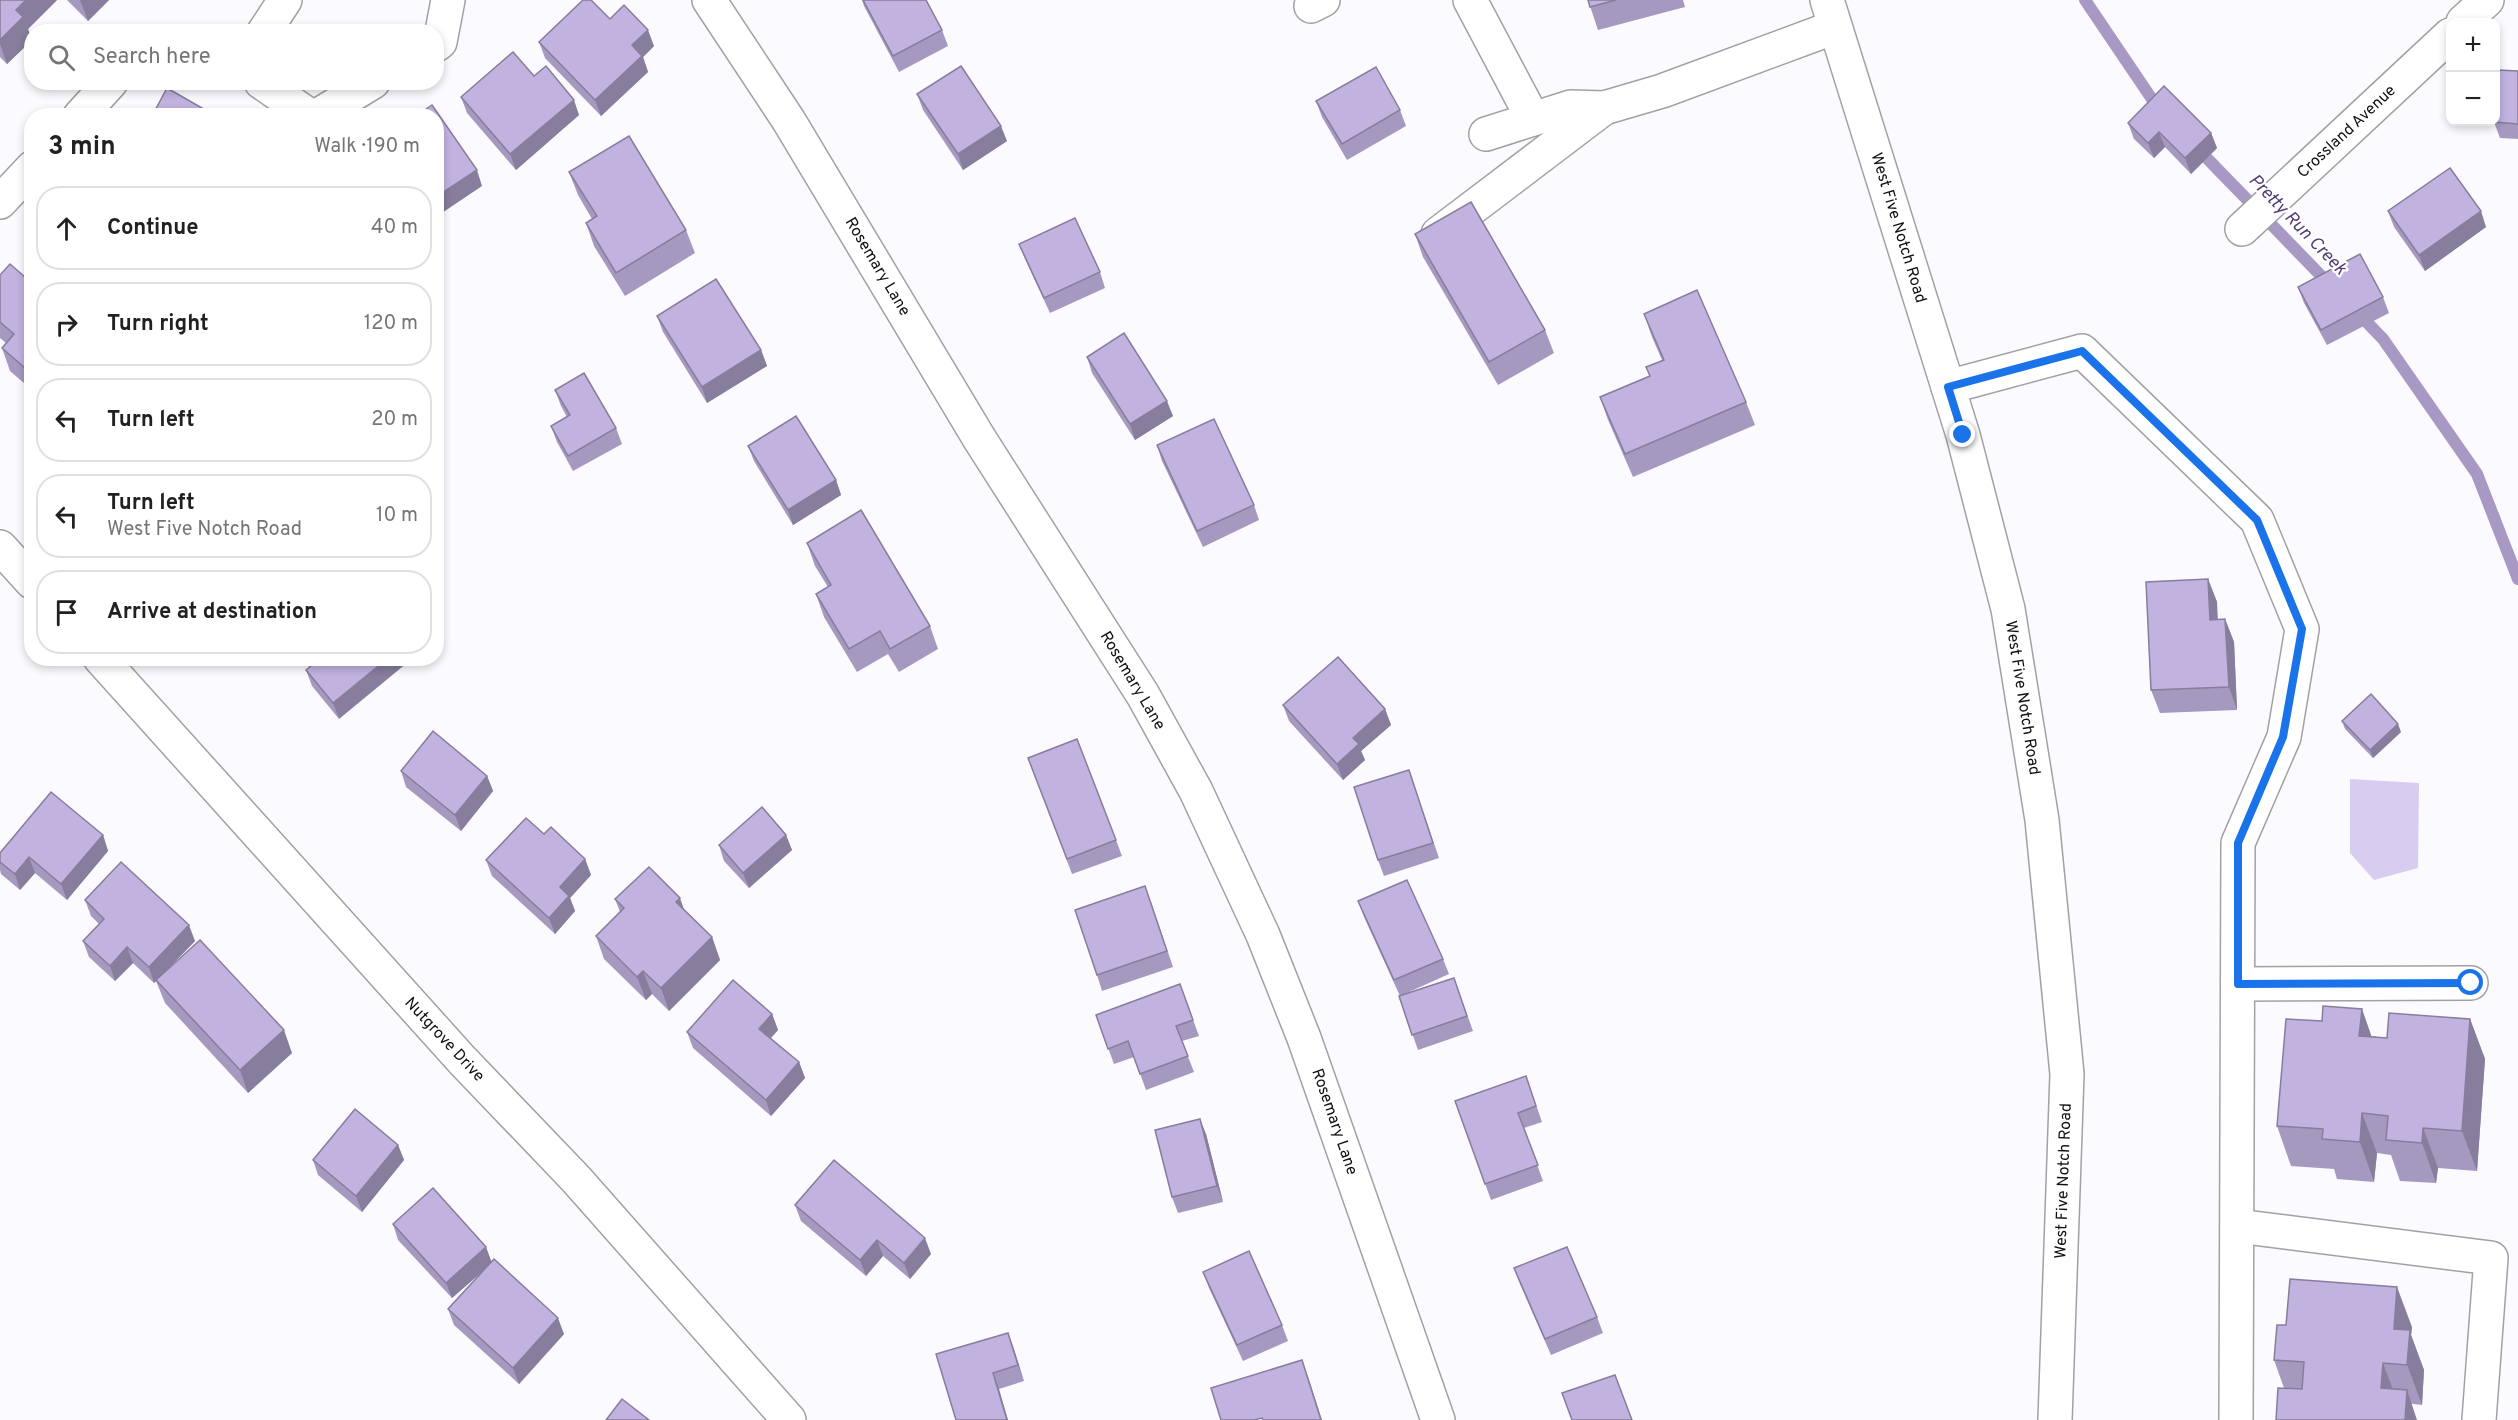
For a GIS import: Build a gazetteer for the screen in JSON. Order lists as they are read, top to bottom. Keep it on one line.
{"streets":{"street":["Crossland Avenue","West Five Notch Road","Rosemary Lane","Nutgrove Drive"]},"water":["Pretty Run Creek"],"page":{"map_buttons":["+","−"],"search":"Search here","heading":["3 min","Walk · 190 m"],"list":[["Continue","40 m"],["Turn right","120 m"],["Turn left","20 m"],["Turn left","West Five Notch Road","10 m"],"Arrive at destination"]}}
